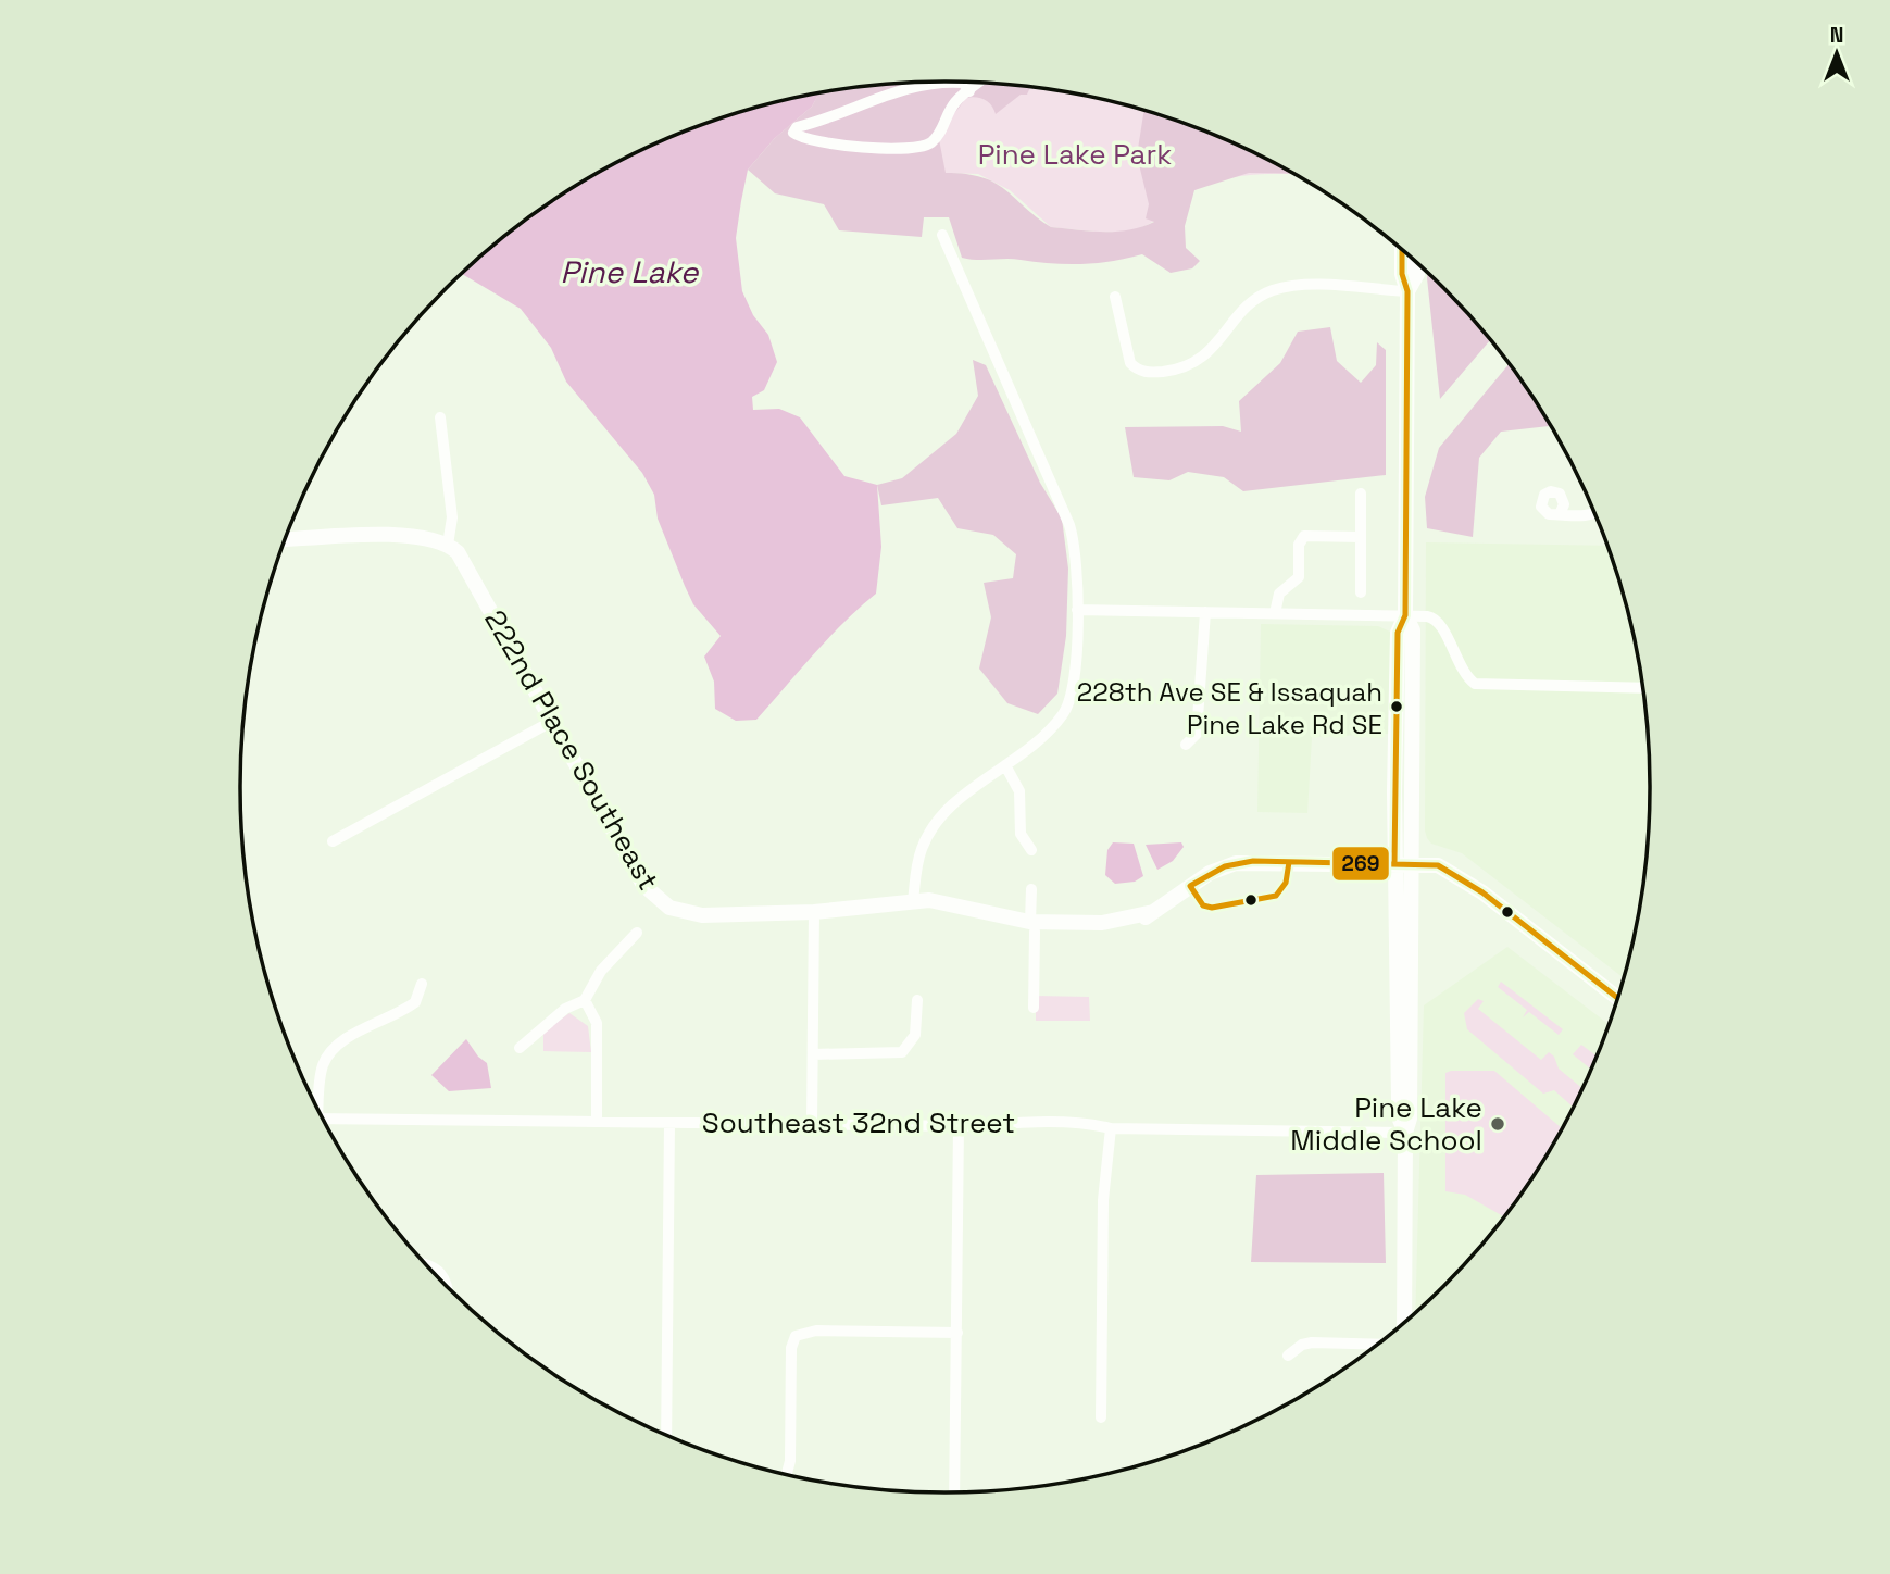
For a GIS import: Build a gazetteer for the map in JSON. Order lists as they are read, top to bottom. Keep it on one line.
{"streets":{"main road":["222nd Place Southeast"],"street":["Southeast 32nd Street"]},"water":["Pine Lake"],"parks":["Pine Lake Park"],"places":["228th Ave SE & Issaquah Pine Lake Rd SE","Pine Lake Middle School"],"lines":["transit line 269"],"north":"top"}
